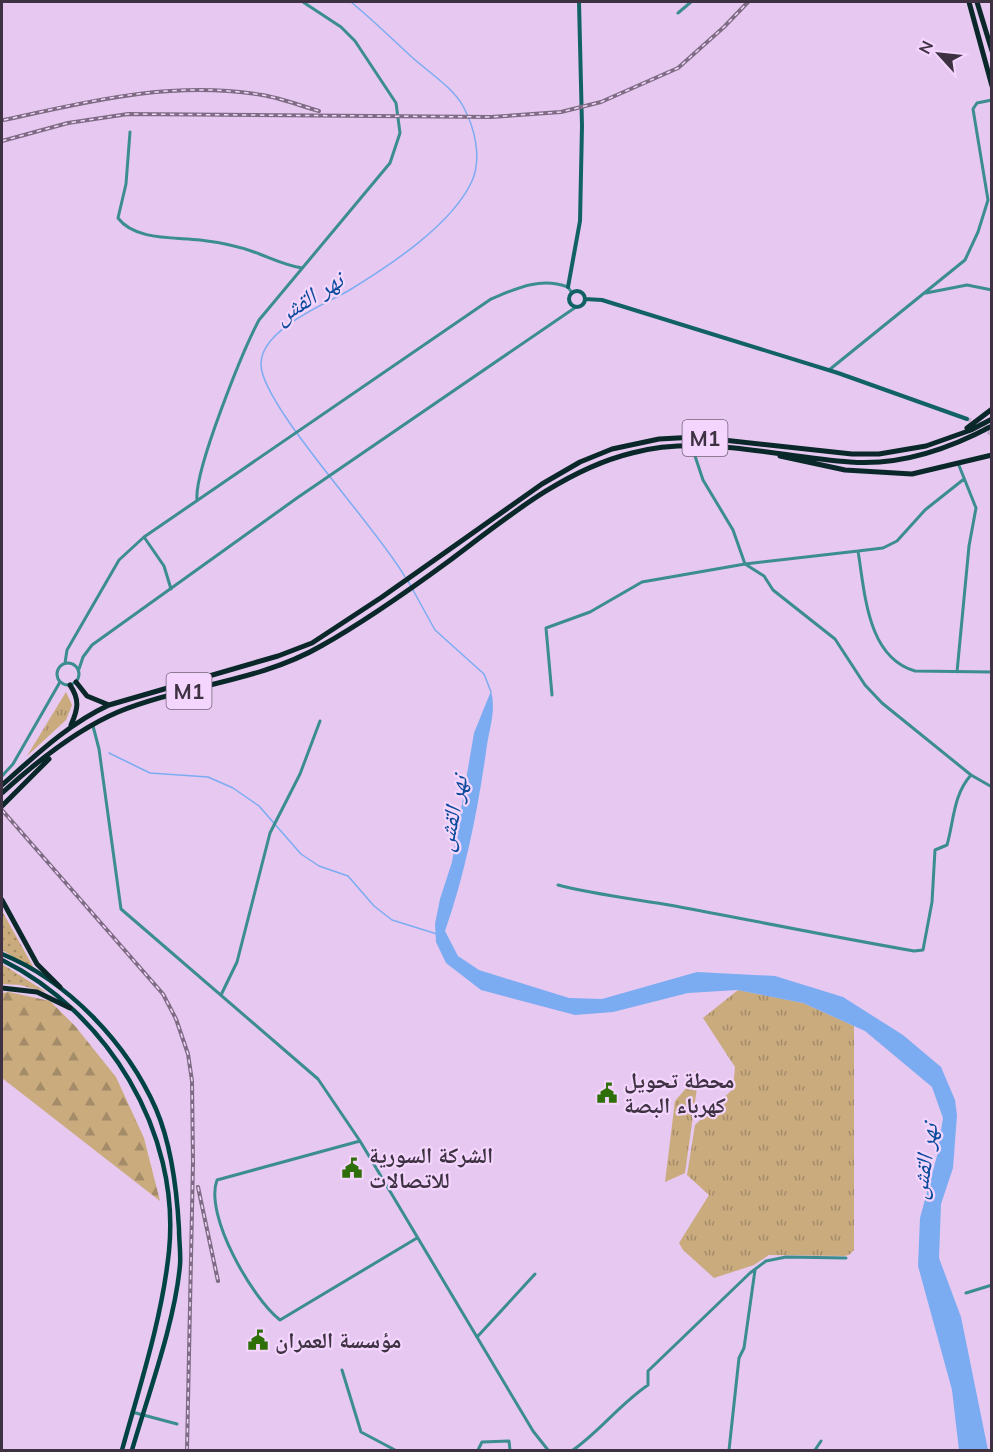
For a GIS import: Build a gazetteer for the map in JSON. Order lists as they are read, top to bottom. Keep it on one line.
{"streets":{"highway":["M1"]},"water":["نهر القش"],"places":{"public building":["محطة تحويل كهرباء البصة","الشركة السورية للاتصالات","مؤسسة العمران"]},"north":"top left"}
